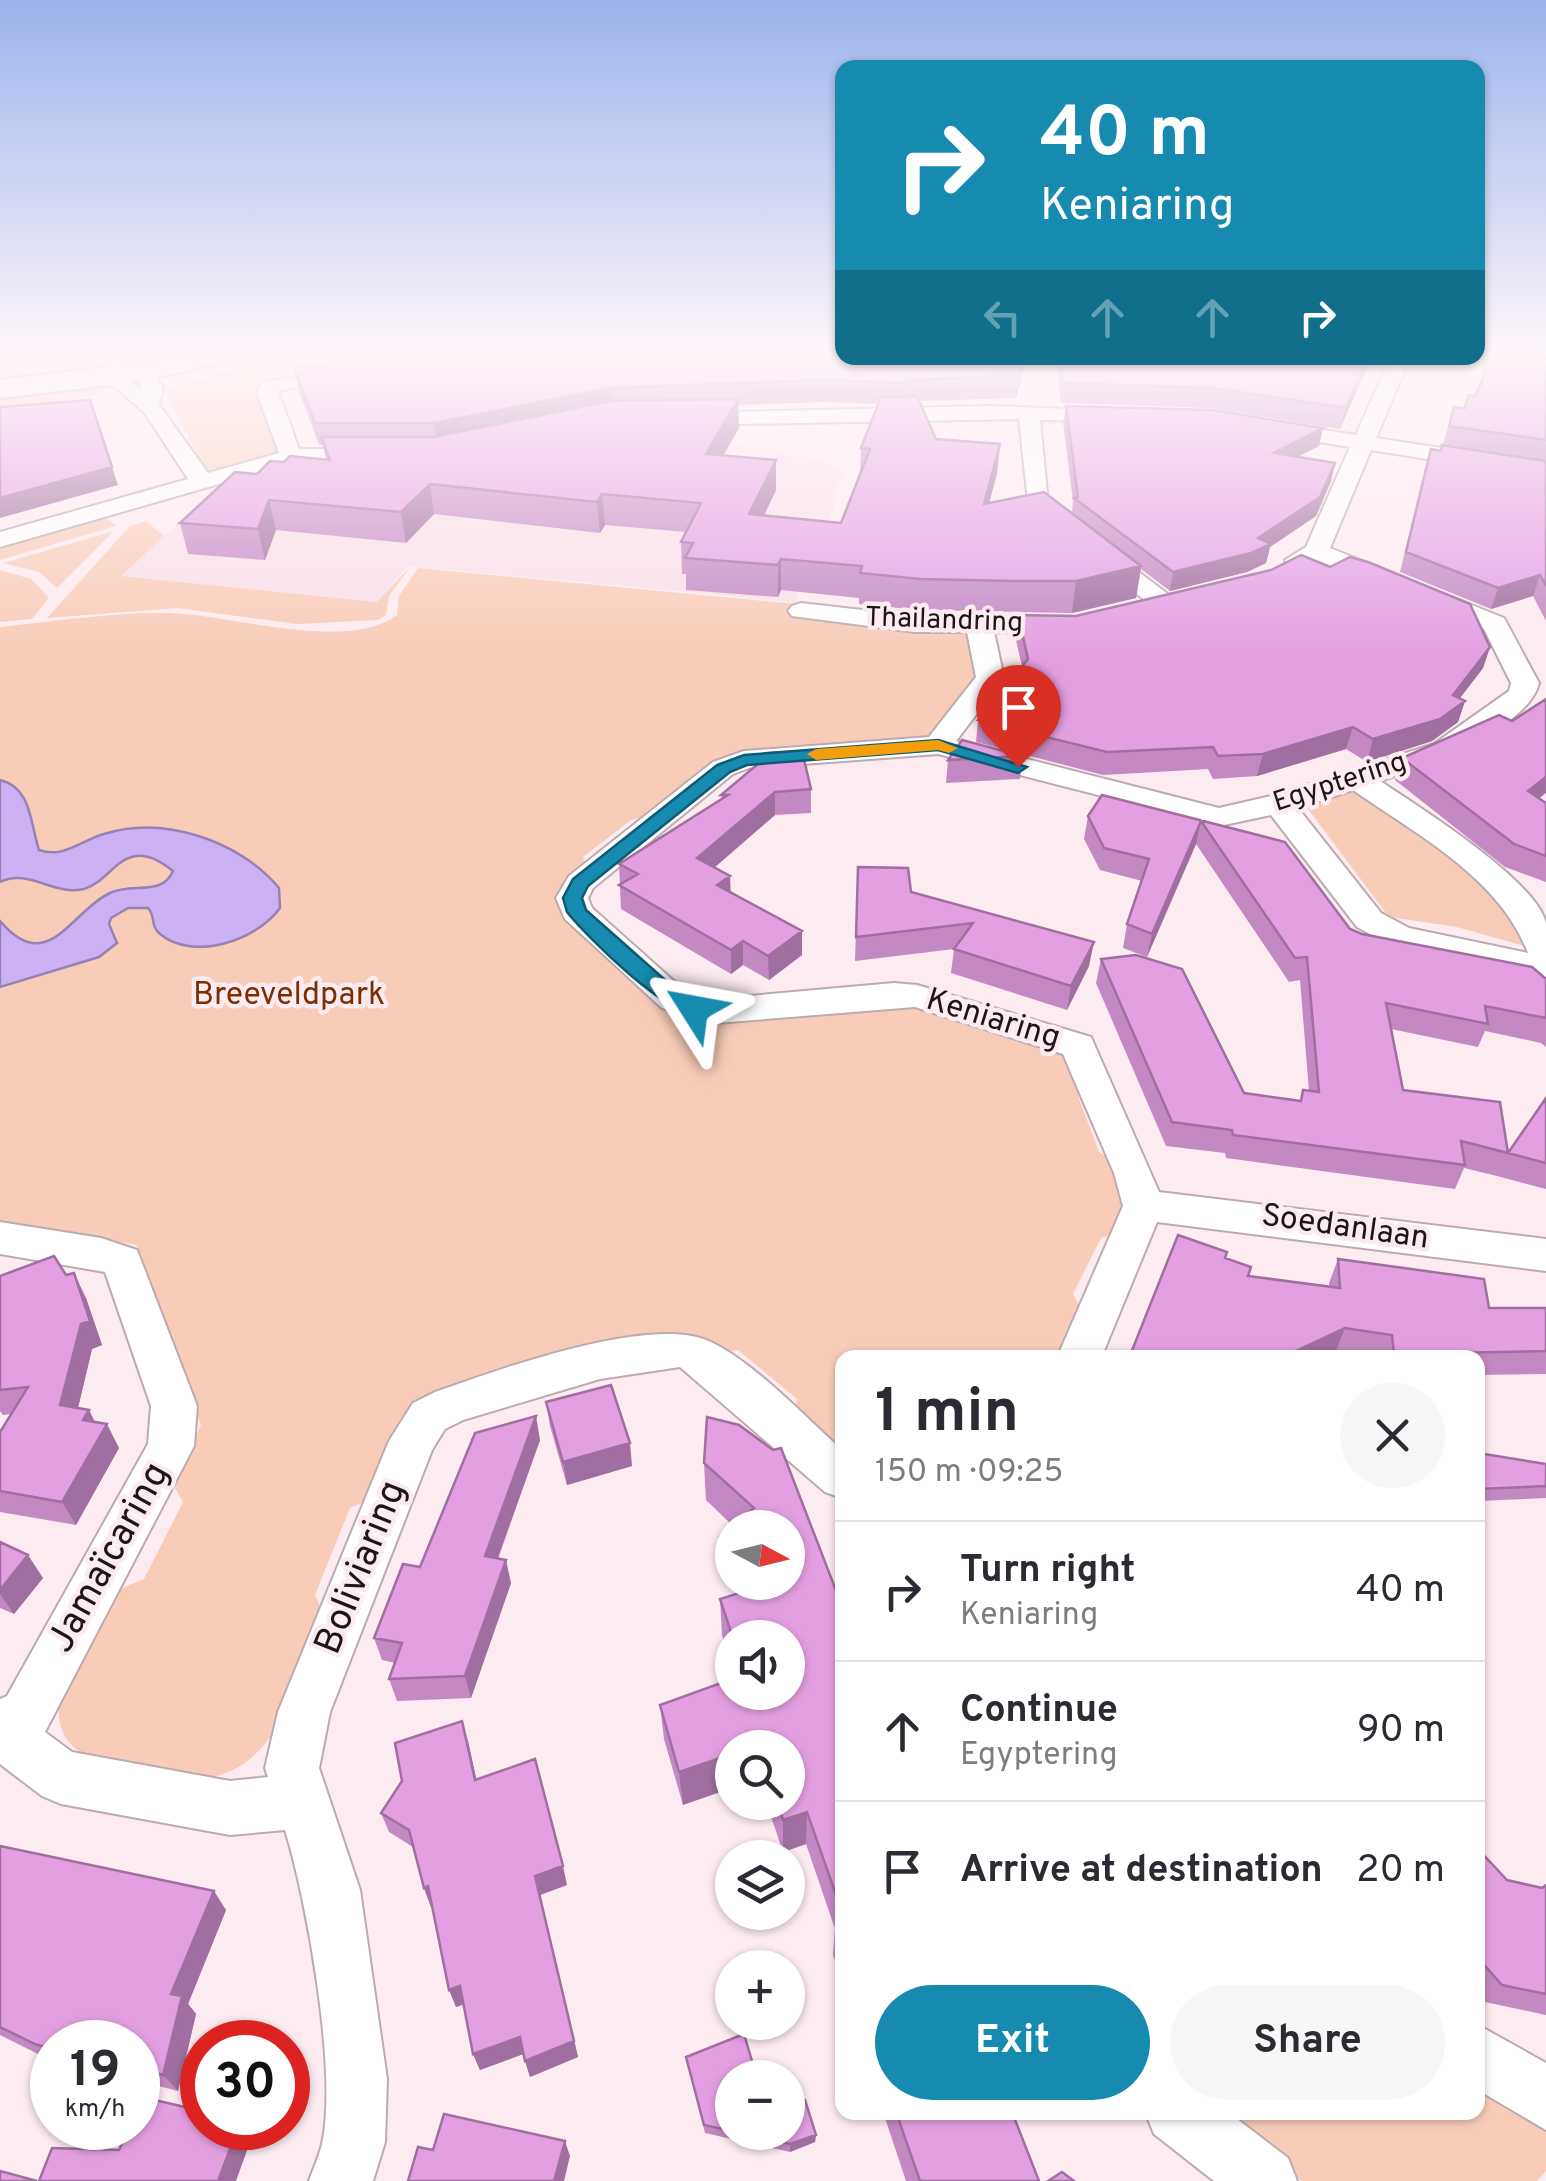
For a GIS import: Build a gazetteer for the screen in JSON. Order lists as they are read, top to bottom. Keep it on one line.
{"streets":{"street":["Thailandring","Egyptering","Keniaring","Soedanlaan","Jamaïcaring","Boliviaring"]},"crossings":[["Egyptering","Keniaring"],["Keniaring","Soedanlaan"]],"parks":["Breeveldpark"],"north":"right","page":{"turn":["40 m","Keniaring"],"heading":["1 min","150 m · 09:25"],"map_buttons":["+","−"],"list":[{"name":"Turn right","note":"Keniaring","value":"40 m"},{"name":"Continue","note":"Egyptering","value":"90 m"},{"name":"Arrive at destination","value":"20 m"}],"buttons":["Exit","Share"],"speed":"19 km/h","limit":"30"}}
